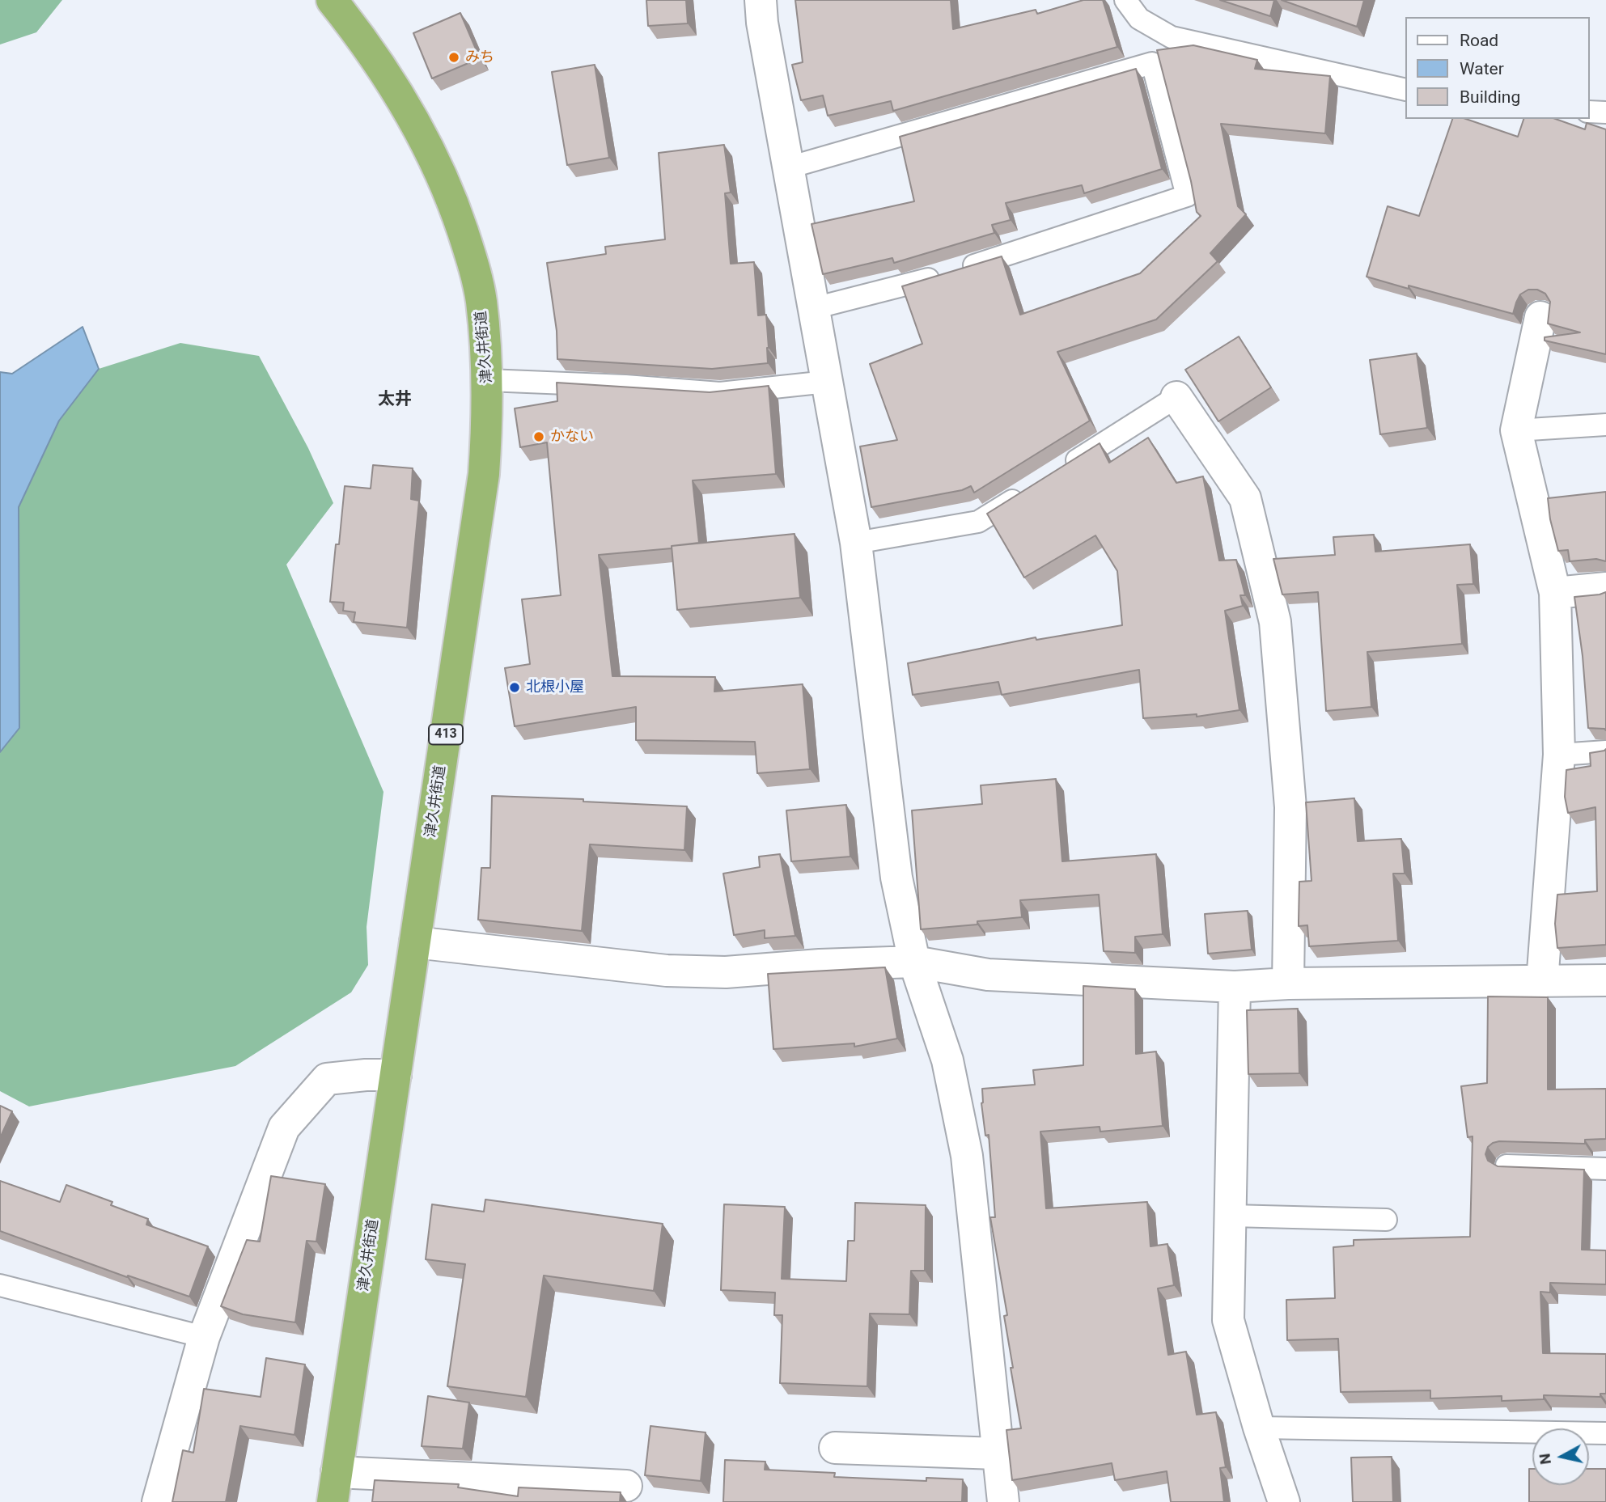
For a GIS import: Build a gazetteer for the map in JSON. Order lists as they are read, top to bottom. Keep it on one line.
{"streets":{"highway":["津久井街道","413"]},"districts":["太井"],"places":["みち","かない","北根小屋"],"legend":["Road","Water","Building"],"north":"left"}
